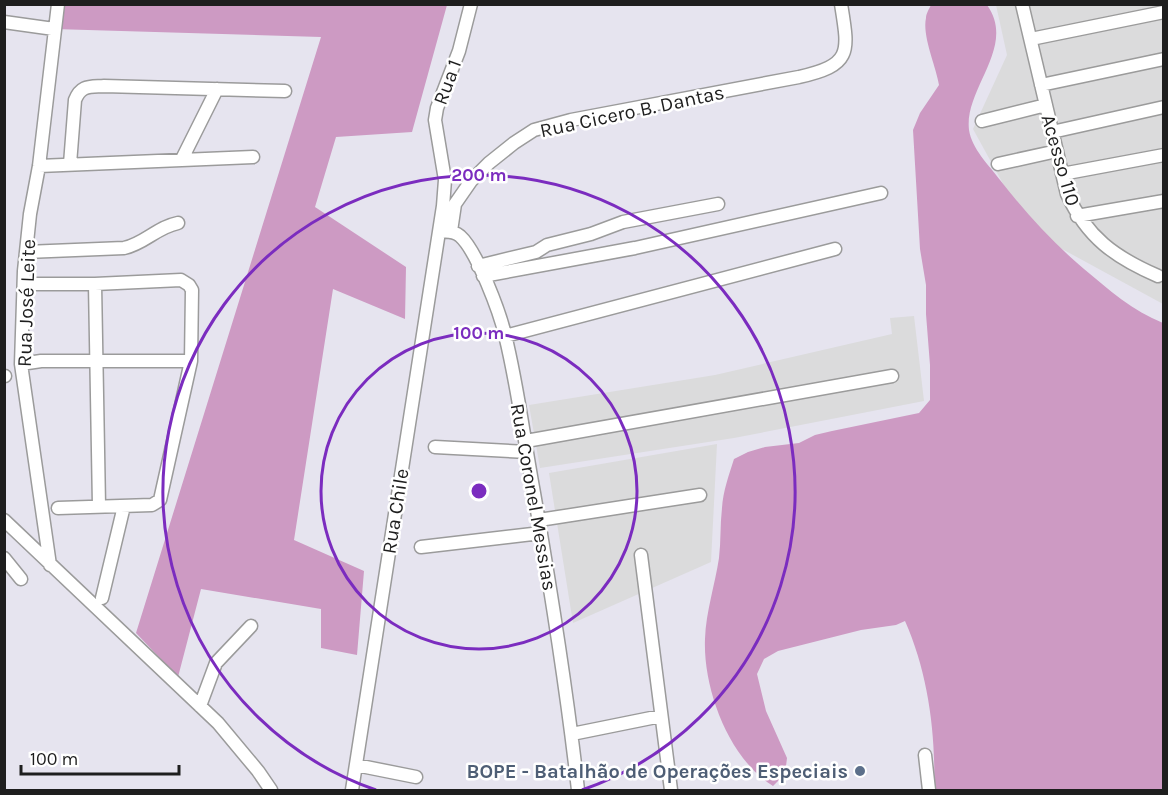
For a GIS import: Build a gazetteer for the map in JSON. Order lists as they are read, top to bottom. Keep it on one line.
{"streets":{"street":["Rua 1","Rua Cicero B. Dantas","Acesso 110","Rua José Leite","Rua Coronel Messias","Rua Chile"]},"crossings":[["Rua 1","Rua Cicero B. Dantas"],["Rua 1","Rua Coronel Messias"],["Rua 1","Rua Chile"],["Rua Cicero B. Dantas","Rua Coronel Messias"],["Rua Cicero B. Dantas","Rua Chile"],["Rua Coronel Messias","Rua Chile"]],"places":["BOPE - Batalhão de Operações Especiais"],"scale_bar":"100 m","rings":["200 m","100 m"]}
